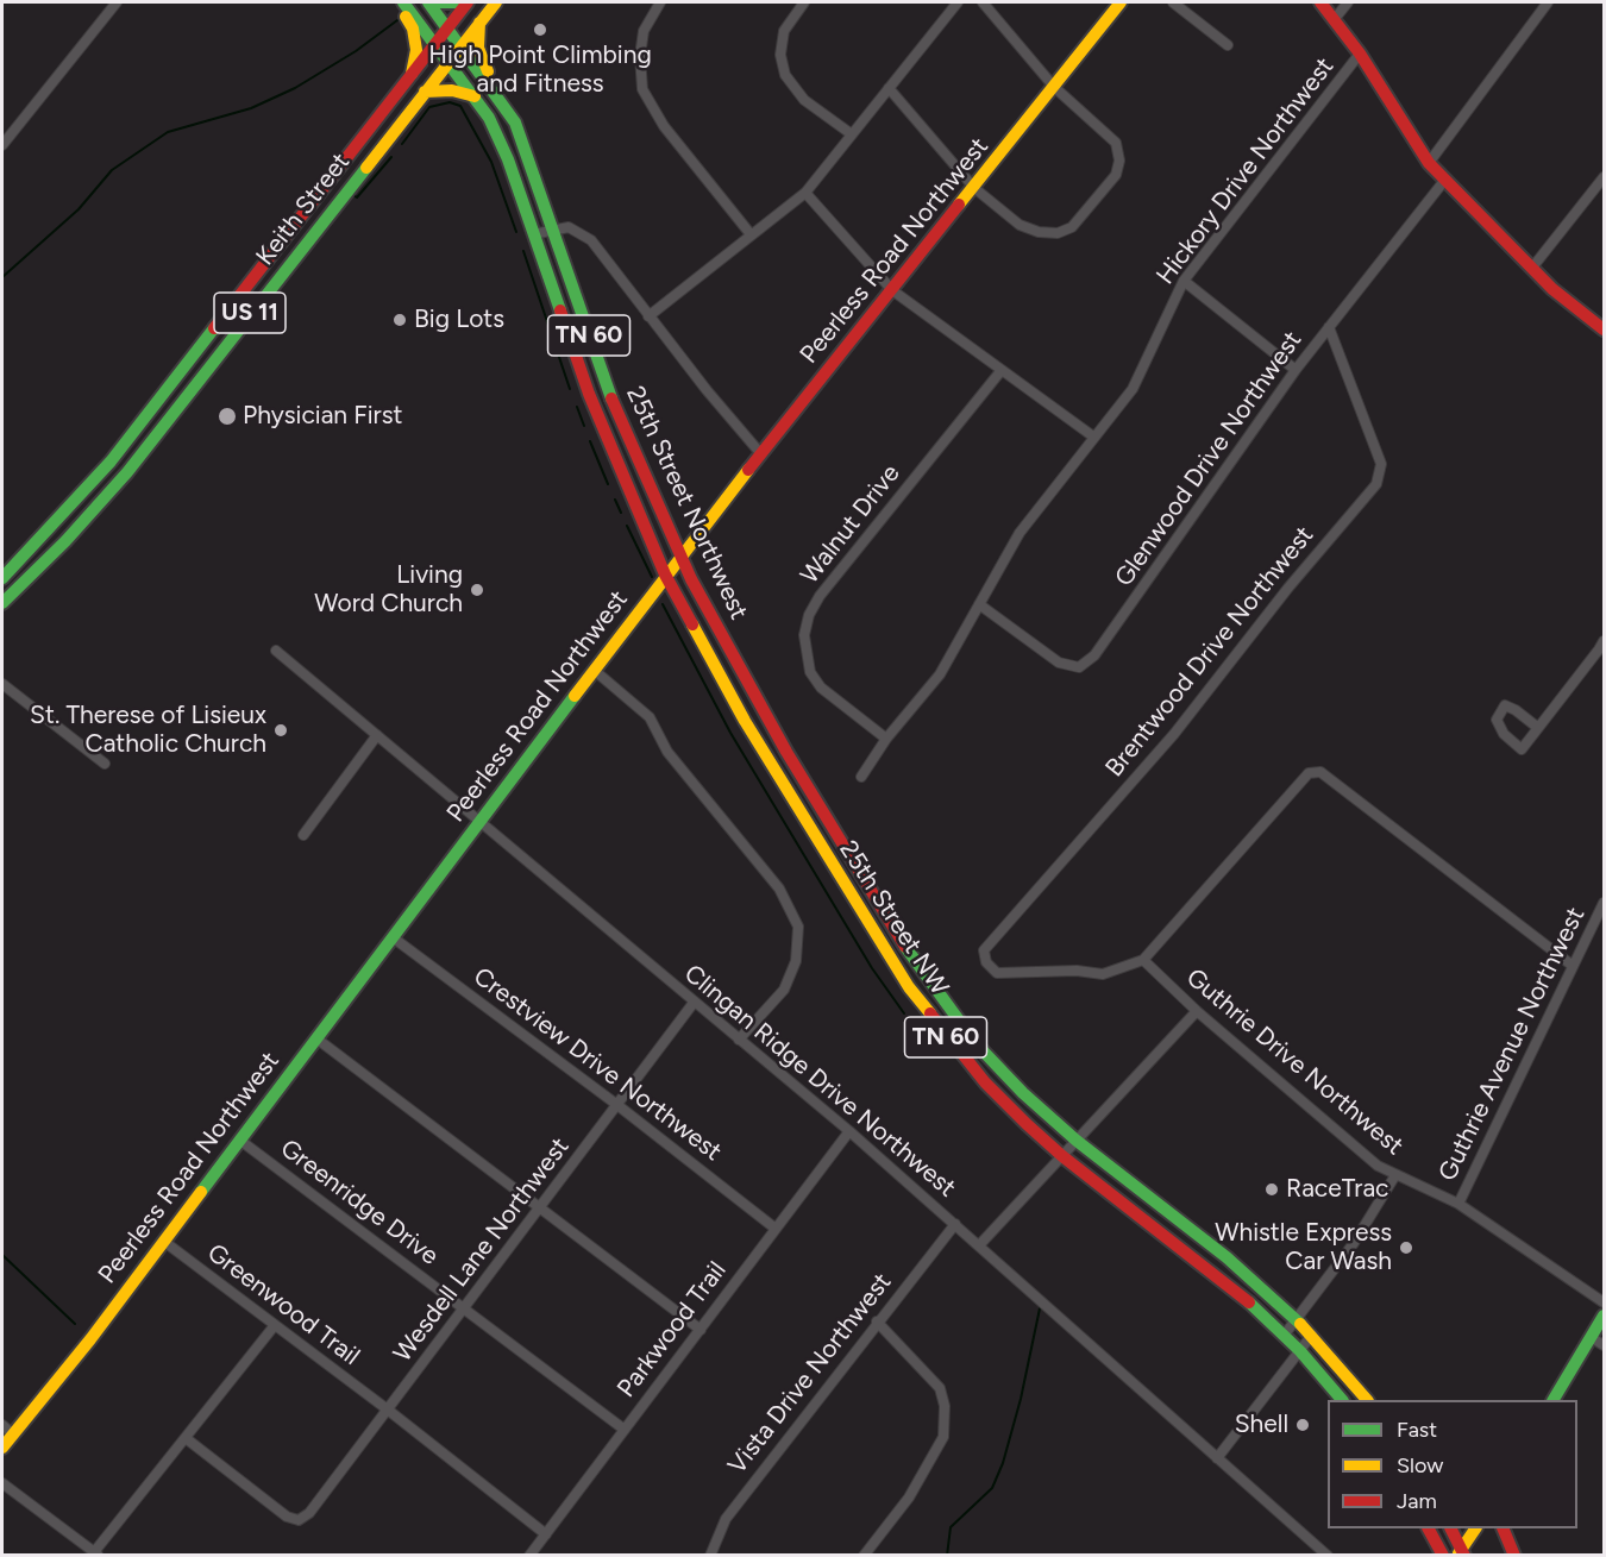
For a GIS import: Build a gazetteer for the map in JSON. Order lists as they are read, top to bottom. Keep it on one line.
{"streets":{"main road":["Keith Street","Peerless Road Northwest","US 11","TN 60","25th Street Northwest","25th Street NW"],"street":["Hickory Drive Northwest","Glenwood Drive Northwest","Walnut Drive","Brentwood Drive Northwest","Guthrie Avenue Northwest","Guthrie Drive Northwest","Crestview Drive Northwest","Clingan Ridge Drive Northwest","Greenridge Drive","Wesdell Lane Northwest","Greenwood Trail","Parkwood Trail","Vista Drive Northwest"]},"crossings":[["Hickory Drive Northwest","Glenwood Drive Northwest"],["Hickory Drive Northwest","Walnut Drive"],["Keith Street","25th Street Northwest"],["Peerless Road Northwest","25th Street Northwest"],["Peerless Road Northwest","25th Street NW"],["Peerless Road Northwest","Crestview Drive Northwest"],["Peerless Road Northwest","Clingan Ridge Drive Northwest"],["Peerless Road Northwest","Greenridge Drive"],["Peerless Road Northwest","Greenwood Trail"],["Glenwood Drive Northwest","Brentwood Drive Northwest"],["25th Street Northwest","25th Street NW"],["Brentwood Drive Northwest","Guthrie Drive Northwest"],["Guthrie Avenue Northwest","Guthrie Drive Northwest"],["Crestview Drive Northwest","Wesdell Lane Northwest"],["Crestview Drive Northwest","Parkwood Trail"],["Clingan Ridge Drive Northwest","Wesdell Lane Northwest"],["Clingan Ridge Drive Northwest","Parkwood Trail"],["Clingan Ridge Drive Northwest","Vista Drive Northwest"],["Greenridge Drive","Wesdell Lane Northwest"],["Greenridge Drive","Parkwood Trail"],["Wesdell Lane Northwest","Greenwood Trail"],["Greenwood Trail","Parkwood Trail"]],"places":["High Point Climbing and Fitness","Big Lots","Physician First","Living Word Church","St. Therese of Lisieux Catholic Church","RaceTrac","Whistle Express Car Wash","Shell"],"legend":["Fast","Slow","Jam"]}
